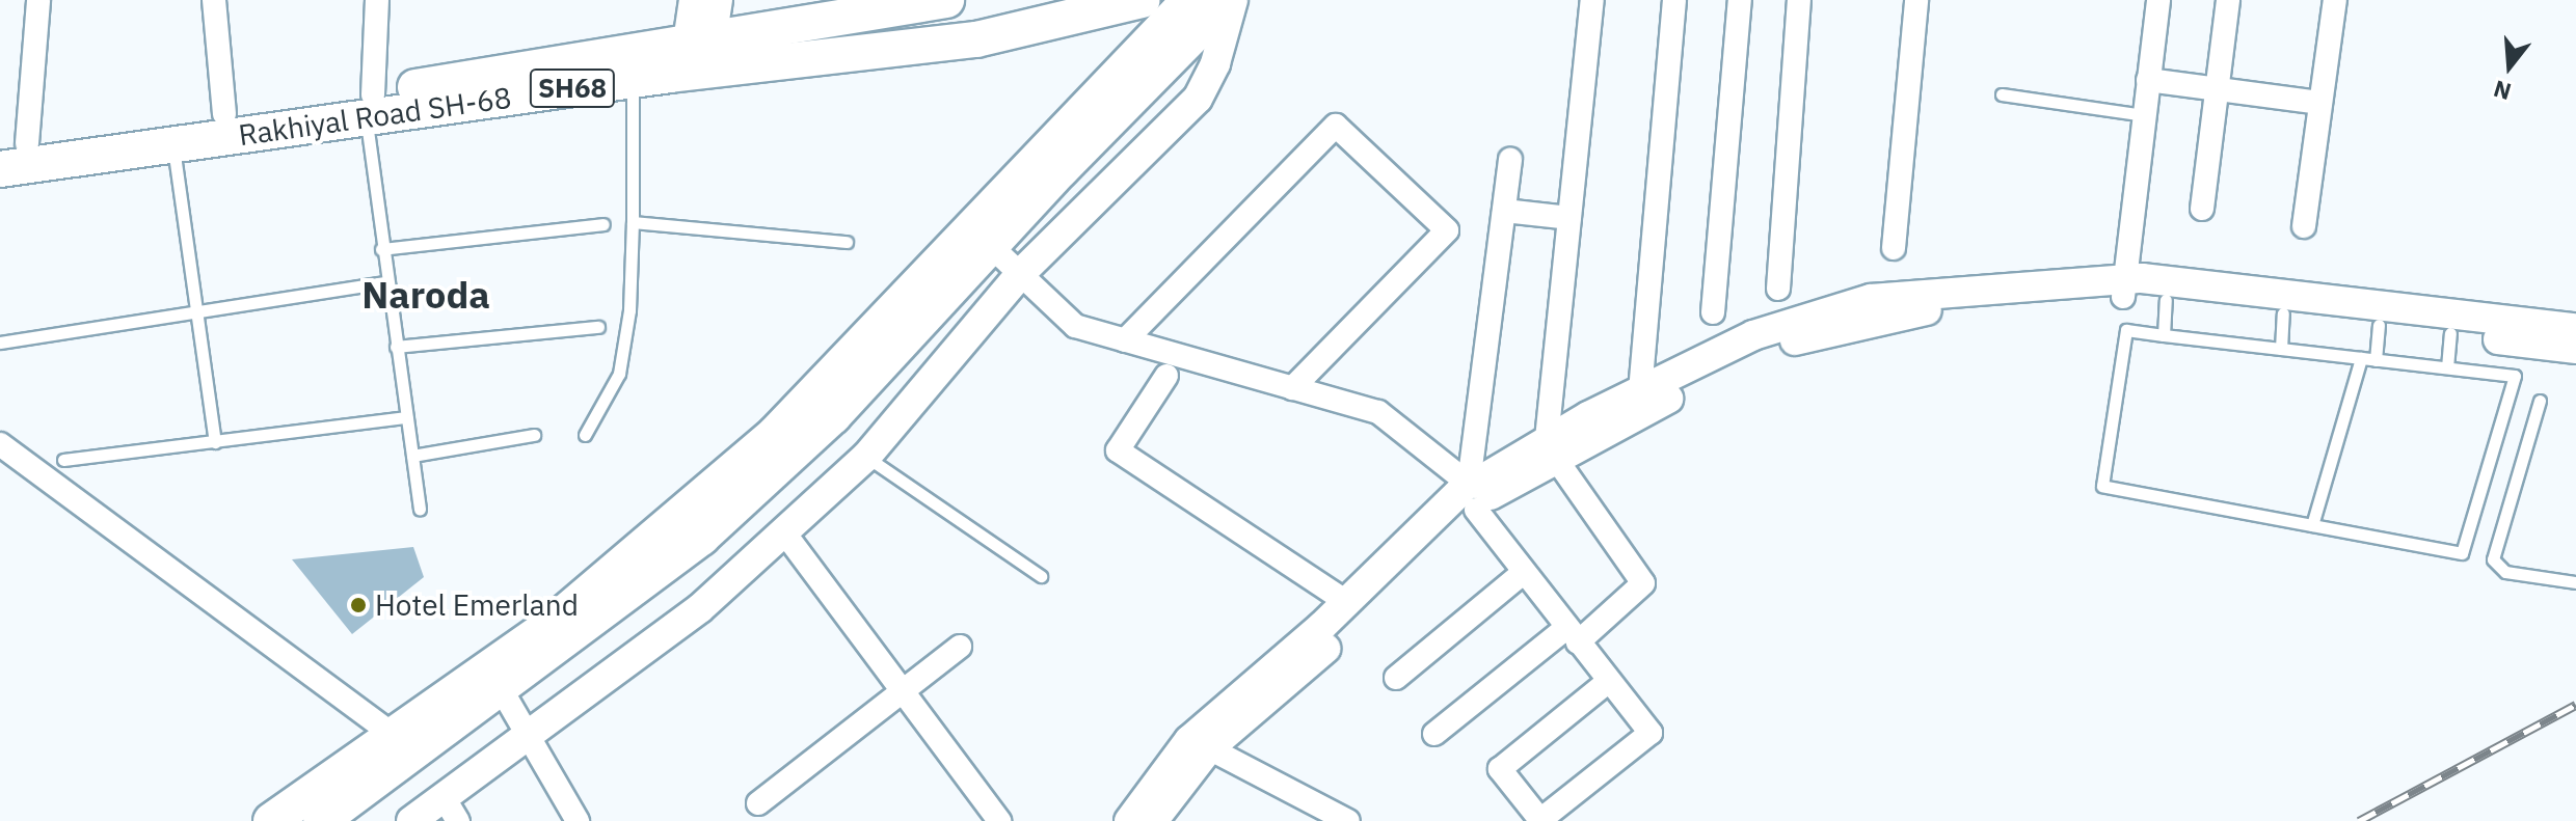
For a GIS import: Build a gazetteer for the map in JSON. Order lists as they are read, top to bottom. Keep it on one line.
{"streets":{"main road":["SH68","Rakhiyal Road SH-68"]},"crossings":[["SH68","Rakhiyal Road SH-68"]],"districts":["Naroda"],"places":["Hotel Emerland"],"north":"bottom"}
